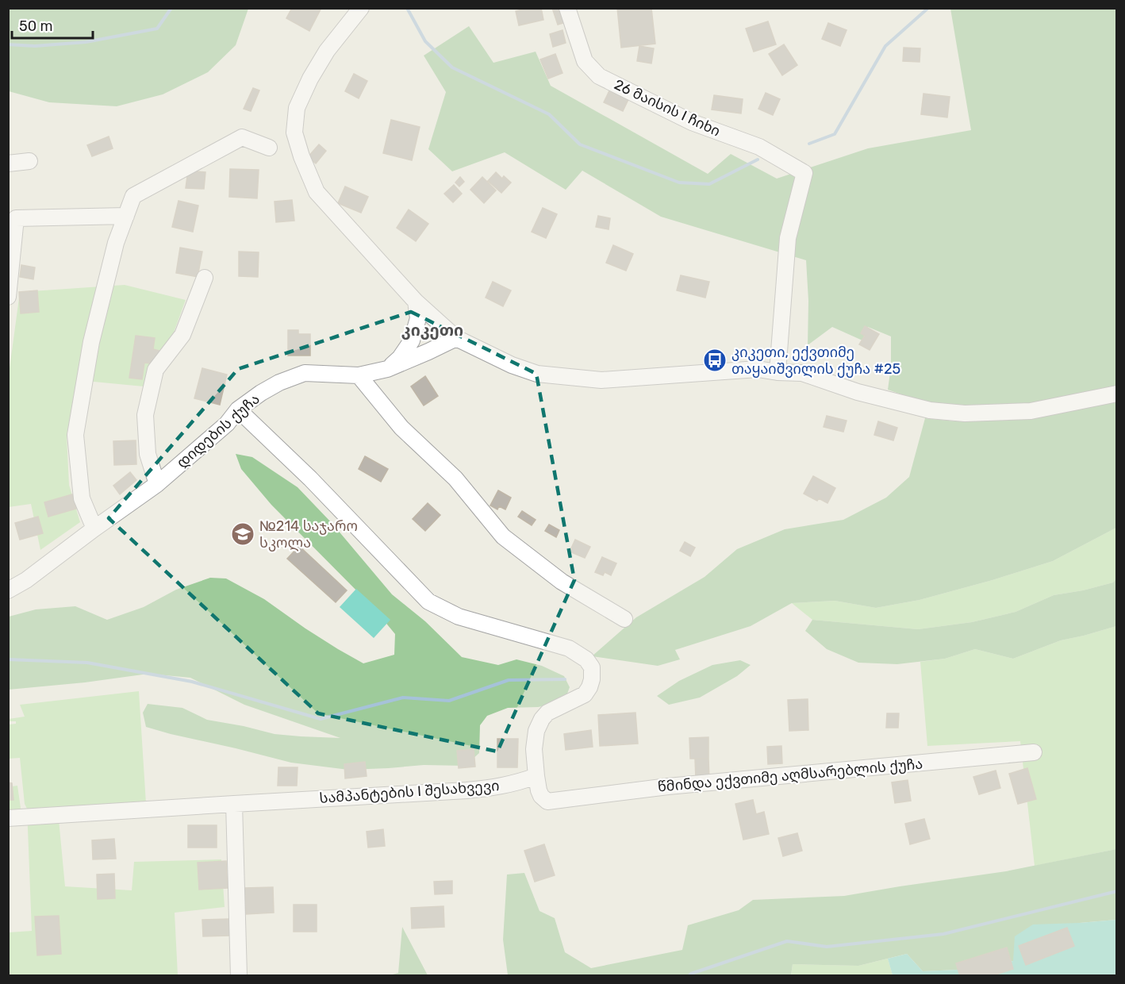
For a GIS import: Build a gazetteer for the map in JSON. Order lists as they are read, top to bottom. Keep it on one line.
{"streets":{"street":["26 მაისის I ჩიხი","დიდების ქუჩა","წმინდა ექვთიმე აღმსარებლის ქუჩა","სამპანტების I შესახვევი"]},"crossings":[["წმინდა ექვთიმე აღმსარებლის ქუჩა","სამპანტების I შესახვევი"]],"districts":["კიკეთი"],"places":{"bus stop":["კიკეთი, ექვთიმე თაყაიშვილის ქუჩა #25"],"school or university":["№214 საჯარო სკოლა"]},"scale_bar":"50 m"}
